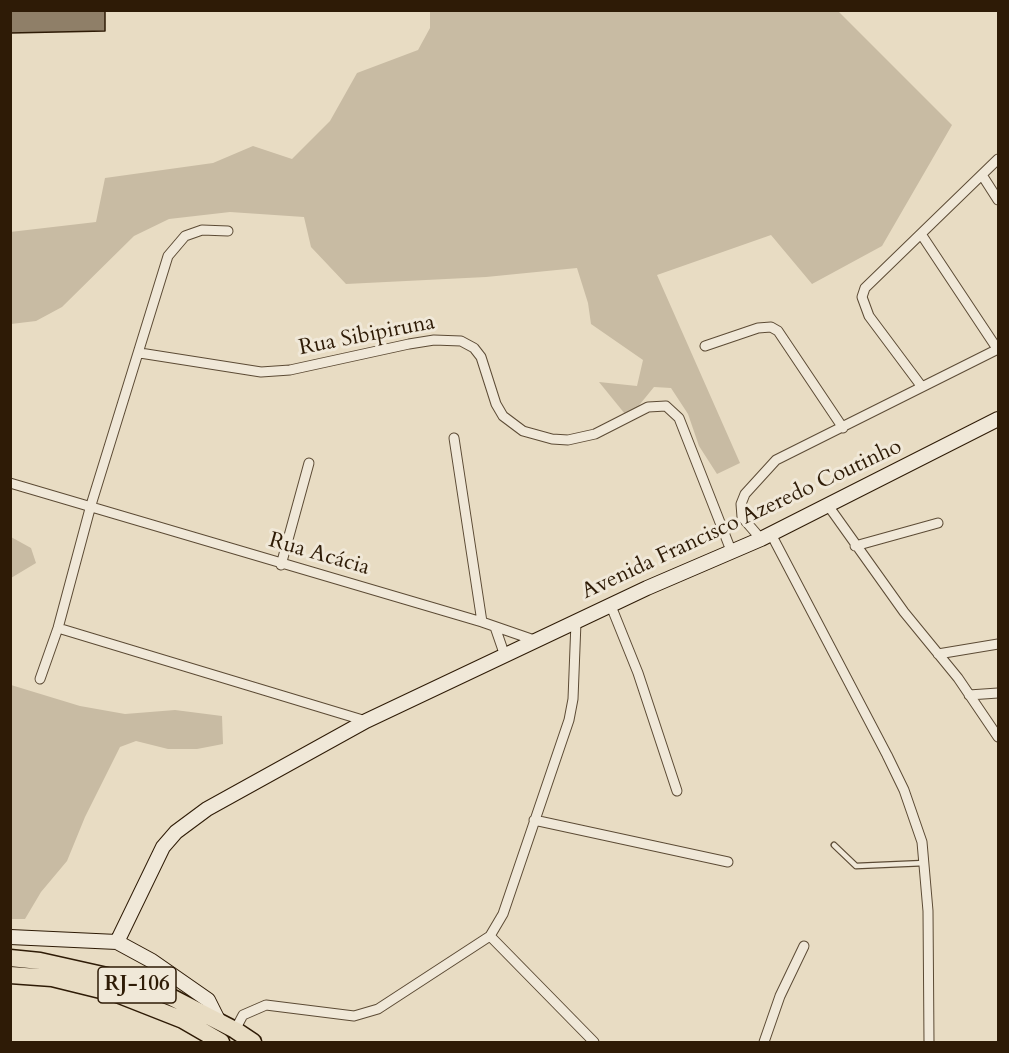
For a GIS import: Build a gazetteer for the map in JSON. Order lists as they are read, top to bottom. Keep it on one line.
{"streets":{"highway":["RJ-106"],"main road":["Avenida Francisco Azeredo Coutinho"],"street":["Rua Sibipiruna","Rua Acácia"]},"crossings":[["Rua Sibipiruna","Avenida Francisco Azeredo Coutinho"],["Avenida Francisco Azeredo Coutinho","RJ-106"]]}
